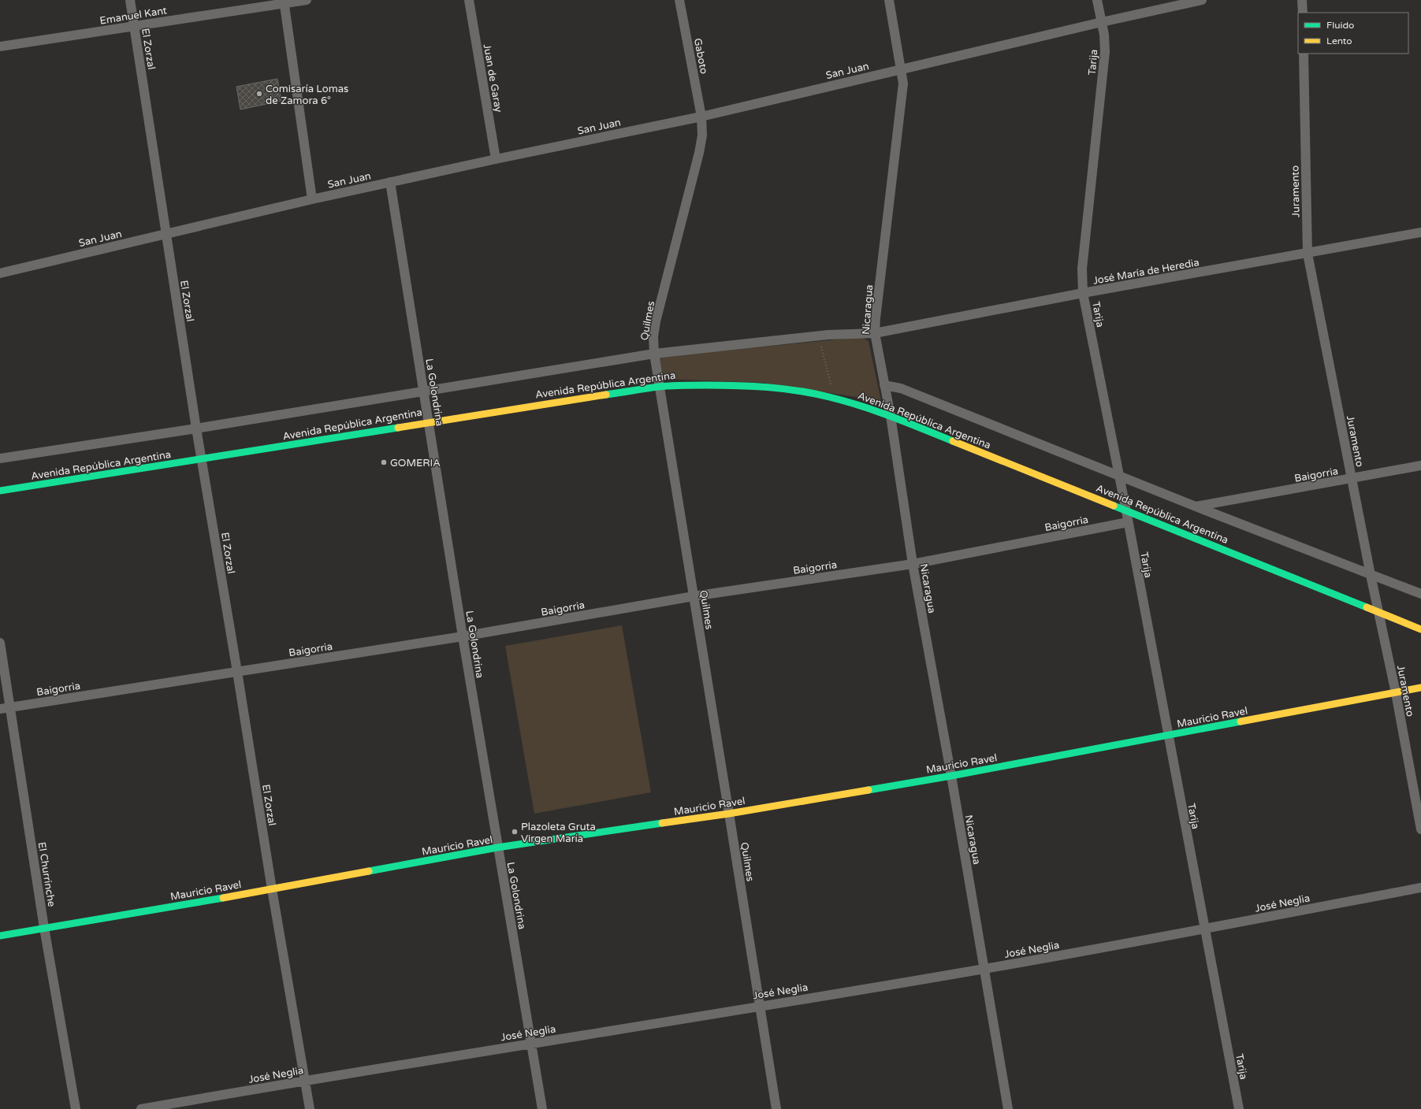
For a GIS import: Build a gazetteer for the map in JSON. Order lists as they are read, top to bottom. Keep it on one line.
{"streets":{"main road":["Avenida República Argentina","Mauricio Ravel"],"street":["Emanuel Kant","El Zorzal","Gaboto","Tarija","San Juan","Juan de Garay","Juramento","José María de Heredia","Nicaragua","Quilmes","La Golondrina","Baigorria","El Churrinche","José Neglia"]},"crossings":[["Emanuel Kant","El Zorzal"],["El Zorzal","San Juan"],["El Zorzal","Avenida República Argentina"],["El Zorzal","Baigorria"],["El Zorzal","Mauricio Ravel"],["El Zorzal","José Neglia"],["Gaboto","San Juan"],["Gaboto","Quilmes"],["Tarija","San Juan"],["Tarija","José María de Heredia"],["Tarija","Avenida República Argentina"],["Tarija","Baigorria"],["Tarija","Mauricio Ravel"],["Tarija","José Neglia"],["San Juan","Juan de Garay"],["San Juan","Nicaragua"],["San Juan","Quilmes"],["San Juan","La Golondrina"],["Juramento","José María de Heredia"],["Juramento","Avenida República Argentina"],["Juramento","Baigorria"],["Juramento","Mauricio Ravel"],["José María de Heredia","Nicaragua"],["José María de Heredia","Avenida República Argentina"],["Nicaragua","Avenida República Argentina"],["Nicaragua","Baigorria"],["Nicaragua","Mauricio Ravel"],["Nicaragua","José Neglia"],["Quilmes","Avenida República Argentina"],["Quilmes","Baigorria"],["Quilmes","Mauricio Ravel"],["Quilmes","José Neglia"],["Avenida República Argentina","La Golondrina"],["Avenida República Argentina","Baigorria"],["La Golondrina","Baigorria"],["La Golondrina","Mauricio Ravel"],["La Golondrina","José Neglia"],["Baigorria","El Churrinche"],["Mauricio Ravel","El Churrinche"]],"places":["Comisaría Lomas de Zamora 6°","GOMERIA","Plazoleta Gruta Virgen María"],"legend":["Fluido","Lento"]}
